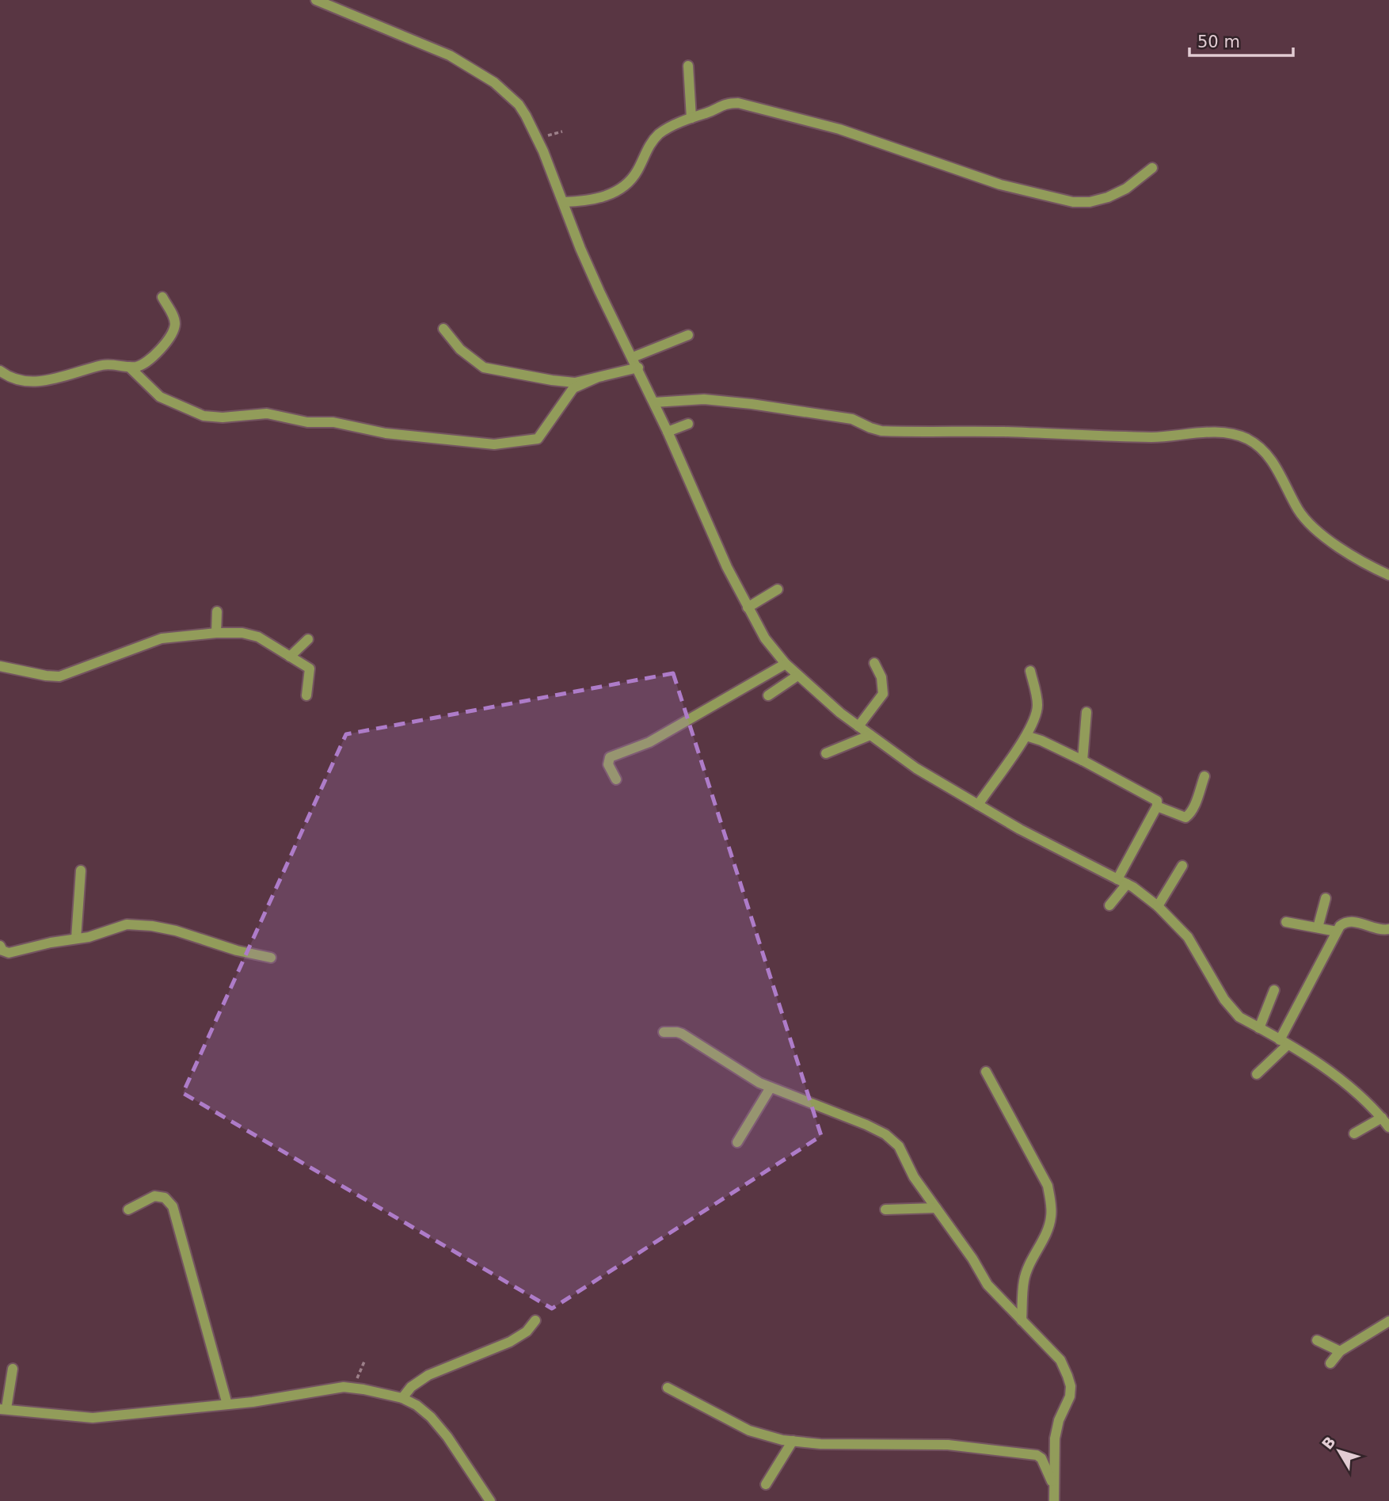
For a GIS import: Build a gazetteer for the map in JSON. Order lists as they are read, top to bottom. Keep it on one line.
{"scale_bar":"50 m","north":"top left"}
